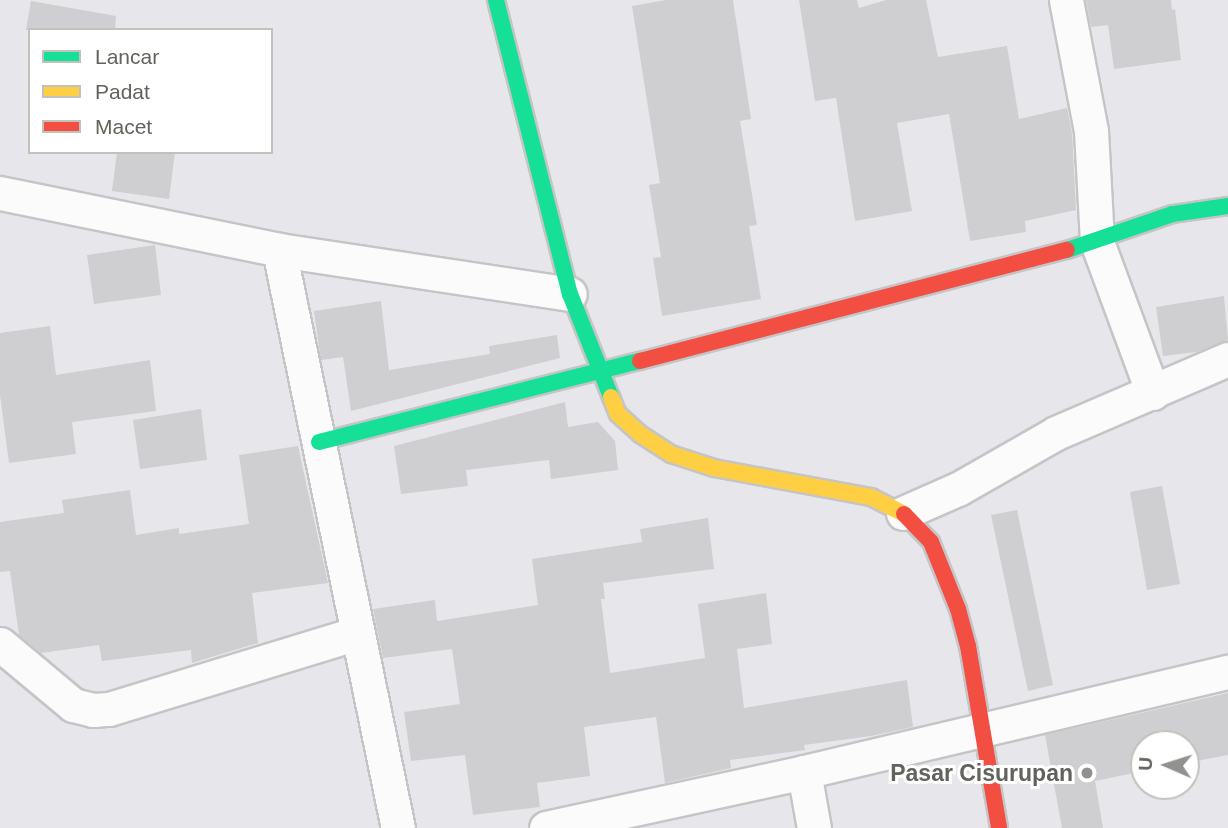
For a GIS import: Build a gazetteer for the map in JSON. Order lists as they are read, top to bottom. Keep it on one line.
{"places":["Pasar Cisurupan"],"legend":["Lancar","Padat","Macet"],"north":"left"}
